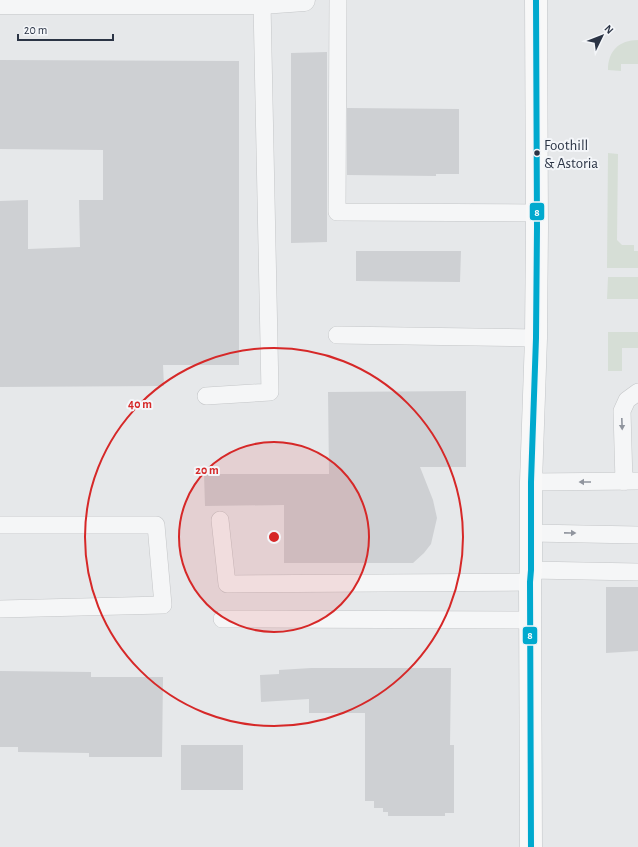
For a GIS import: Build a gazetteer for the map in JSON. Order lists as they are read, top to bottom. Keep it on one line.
{"places":["Foothill & Astoria"],"lines":["transit line 8"],"scale_bar":"20 m","north":"top right","rings":["40 m","20 m"]}
